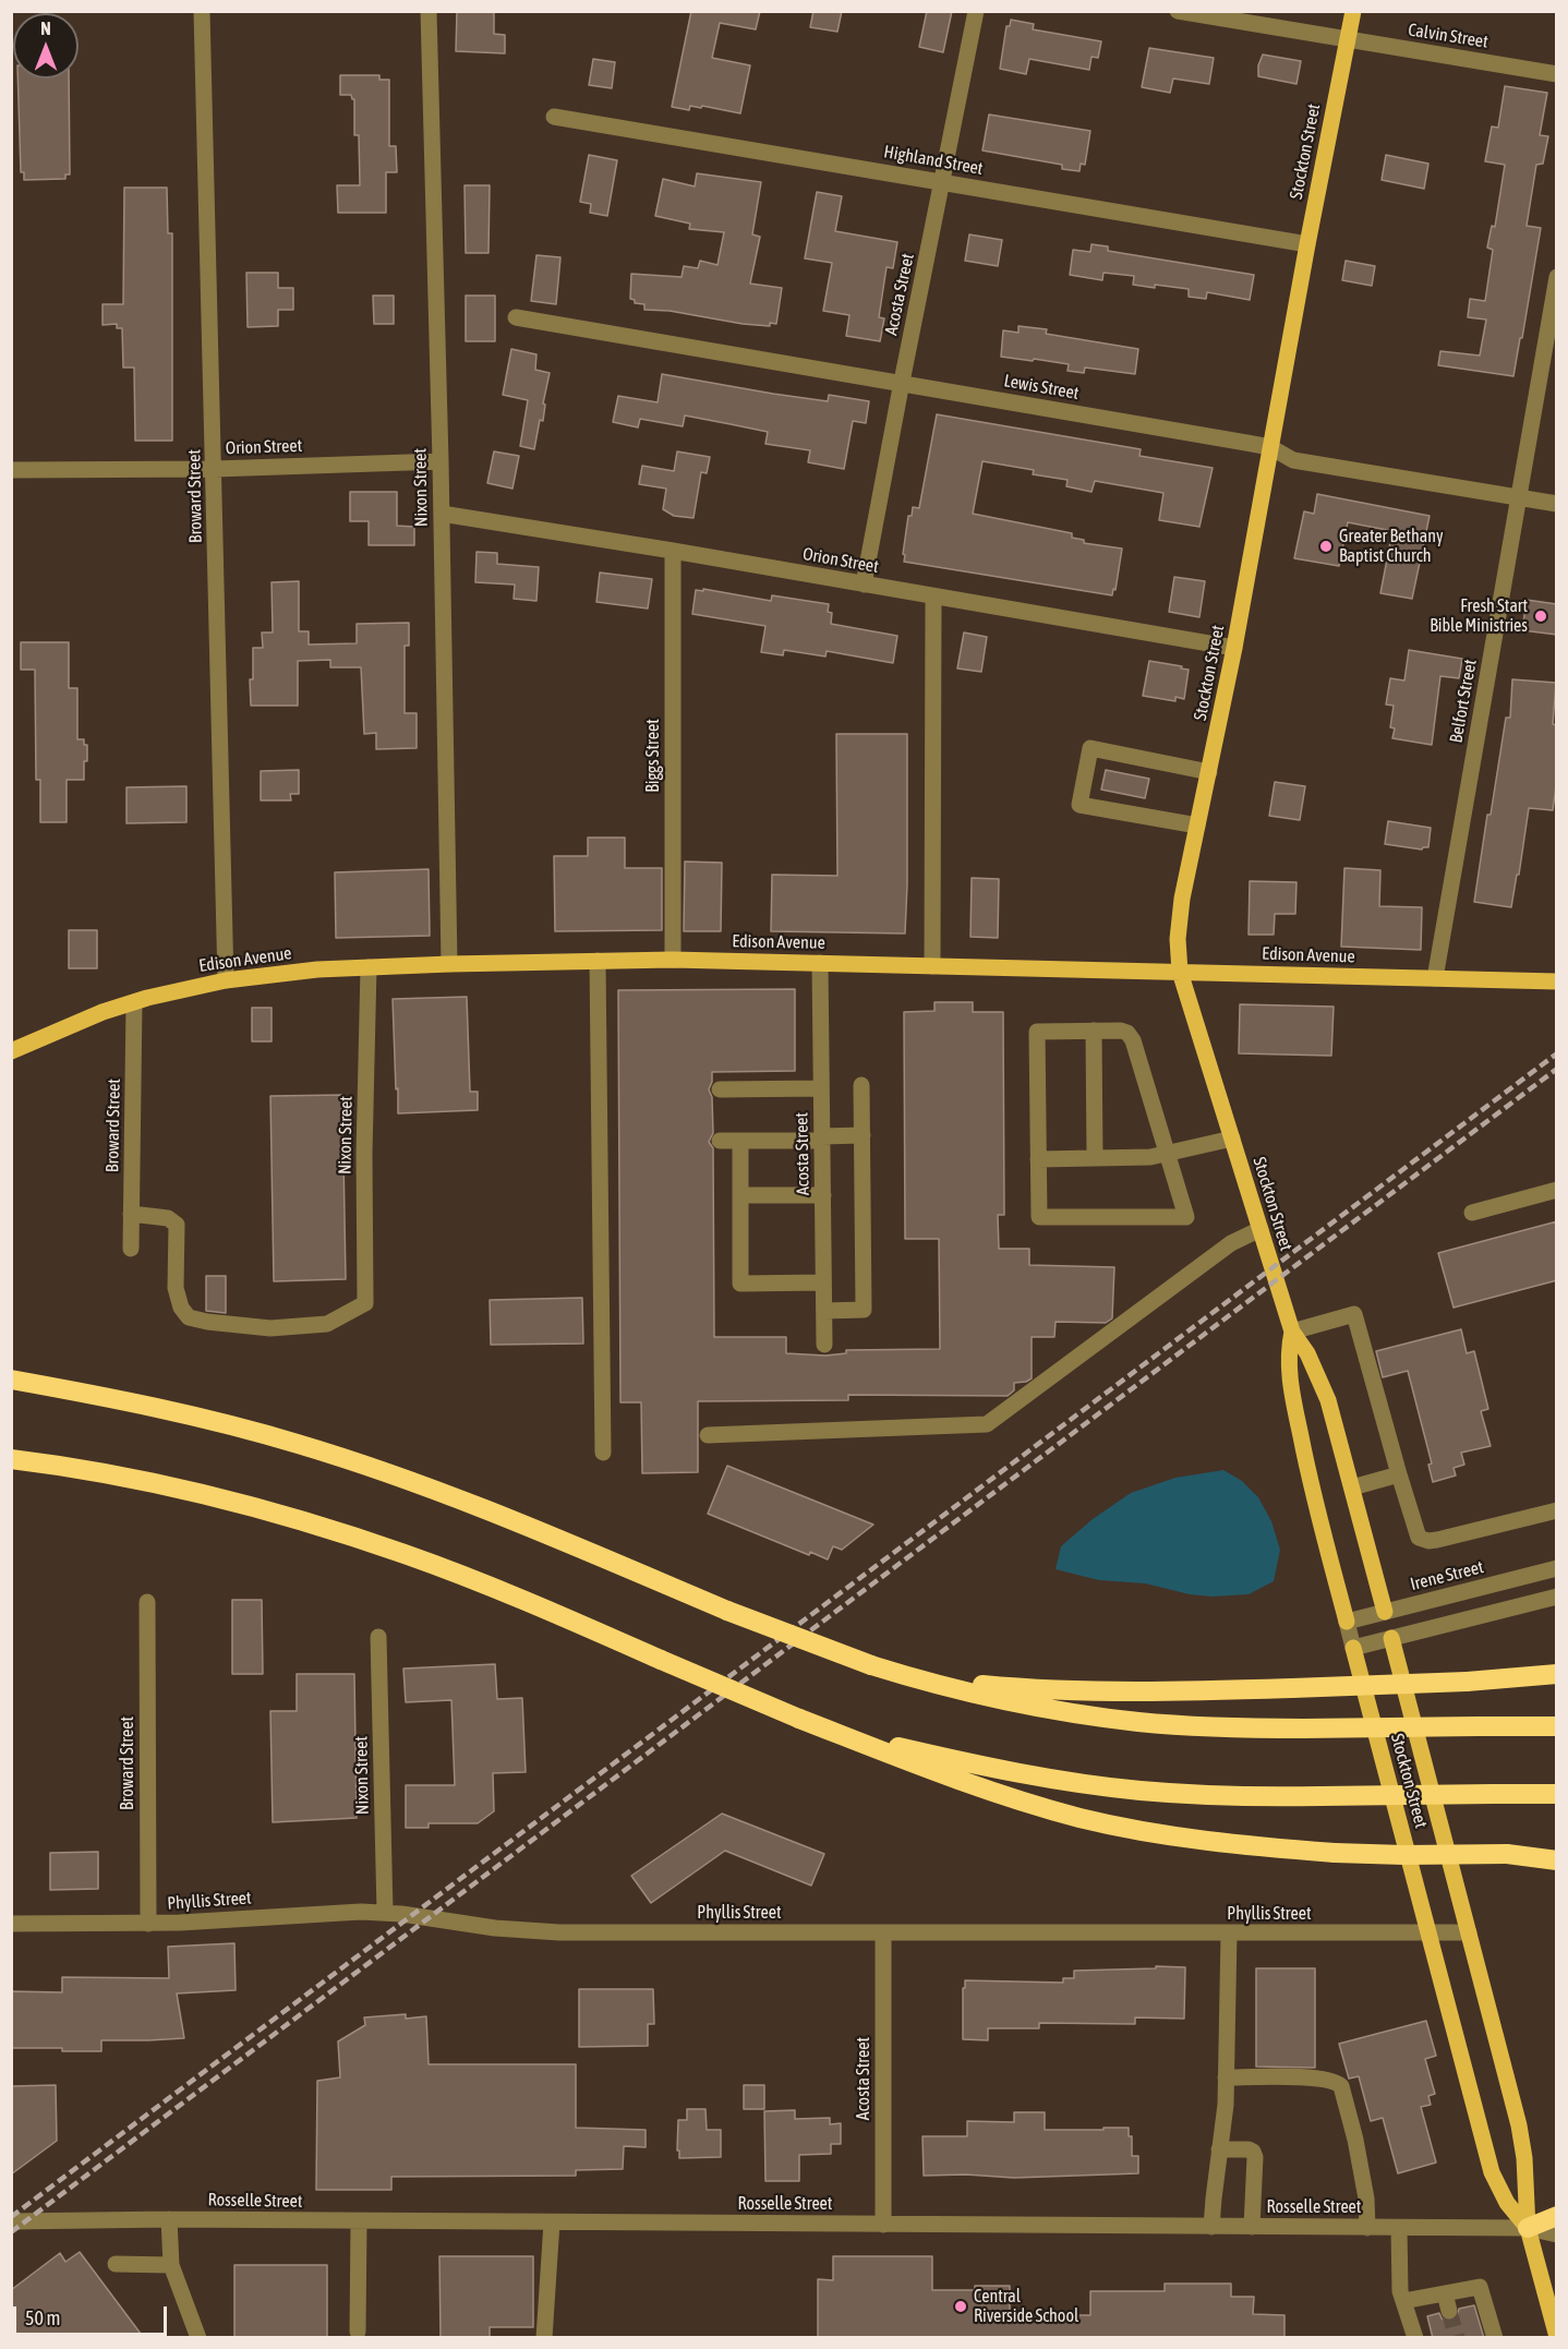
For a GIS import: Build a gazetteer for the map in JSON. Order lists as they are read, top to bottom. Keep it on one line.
{"streets":{"main road":["Stockton Street","Edison Avenue"],"street":["Calvin Street","Highland Street","Acosta Street","Lewis Street","Orion Street","Nixon Street","Broward Street","Belfort Street","Biggs Street","Irene Street","Phyllis Street","Rosselle Street"]},"crossings":[["Calvin Street","Stockton Street"],["Stockton Street","Highland Street"],["Stockton Street","Lewis Street"],["Stockton Street","Orion Street"],["Stockton Street","Edison Avenue"],["Stockton Street","Irene Street"],["Stockton Street","Phyllis Street"],["Stockton Street","Rosselle Street"],["Highland Street","Acosta Street"],["Acosta Street","Lewis Street"],["Acosta Street","Orion Street"],["Acosta Street","Edison Avenue"],["Acosta Street","Phyllis Street"],["Acosta Street","Rosselle Street"],["Lewis Street","Belfort Street"],["Orion Street","Nixon Street"],["Orion Street","Broward Street"],["Orion Street","Biggs Street"],["Nixon Street","Broward Street"],["Nixon Street","Edison Avenue"],["Nixon Street","Phyllis Street"],["Broward Street","Edison Avenue"],["Broward Street","Phyllis Street"],["Belfort Street","Edison Avenue"],["Biggs Street","Edison Avenue"]],"places":["Greater Bethany Baptist Church","Fresh Start Bible Ministries","Central Riverside School"],"scale_bar":"50 m","north":"top"}
